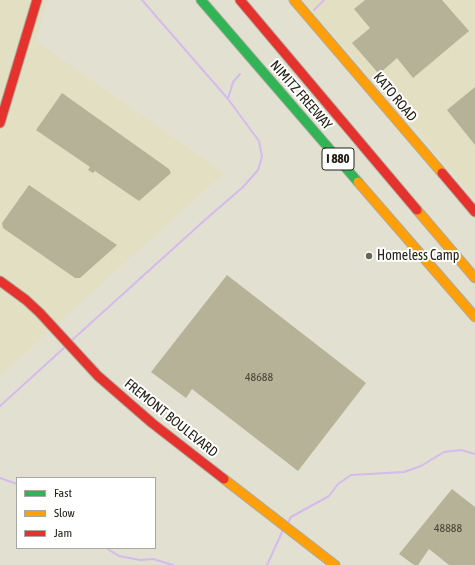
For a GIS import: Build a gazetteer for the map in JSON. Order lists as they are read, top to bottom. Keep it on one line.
{"streets":{"main road":["NIMITZ FREEWAY","KATO ROAD","I 880","FREMONT BOULEVARD"]},"places":["Homeless Camp"],"house_numbers":["48688","48888"],"legend":["Fast","Slow","Jam"]}
